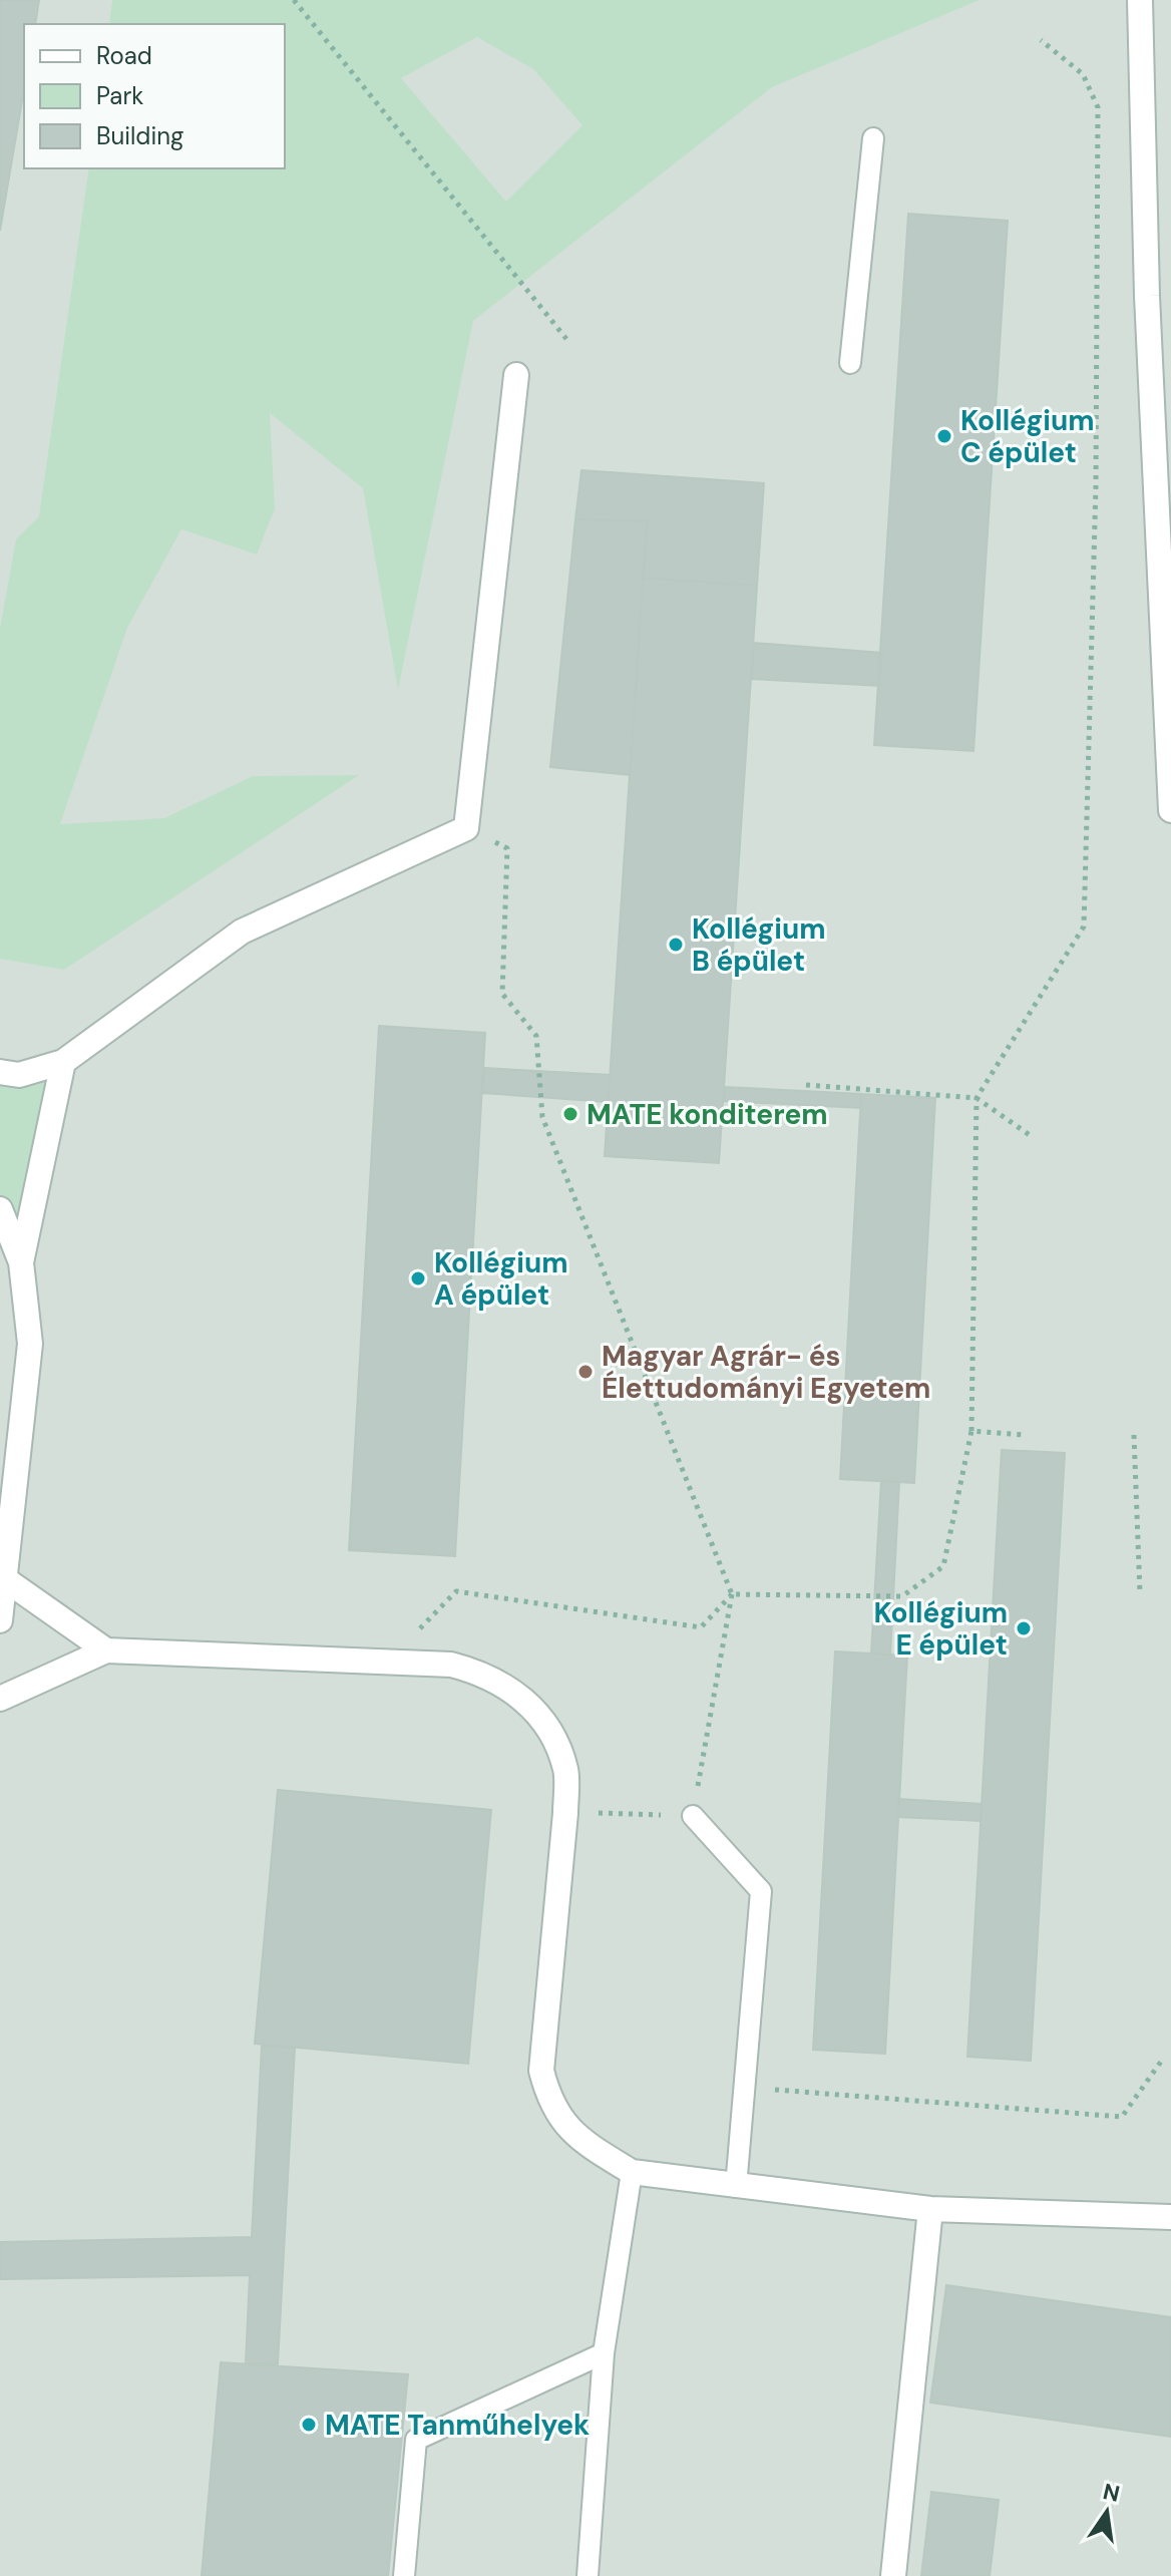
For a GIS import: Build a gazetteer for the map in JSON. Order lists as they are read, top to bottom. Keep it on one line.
{"places":["Kollégium C épület","Kollégium B épület","MATE konditerem","Kollégium A épület","Magyar Agrár- és Élettudományi Egyetem","Kollégium E épület","MATE Tanműhelyek"],"legend":["Road","Park","Building"],"north":"top"}
